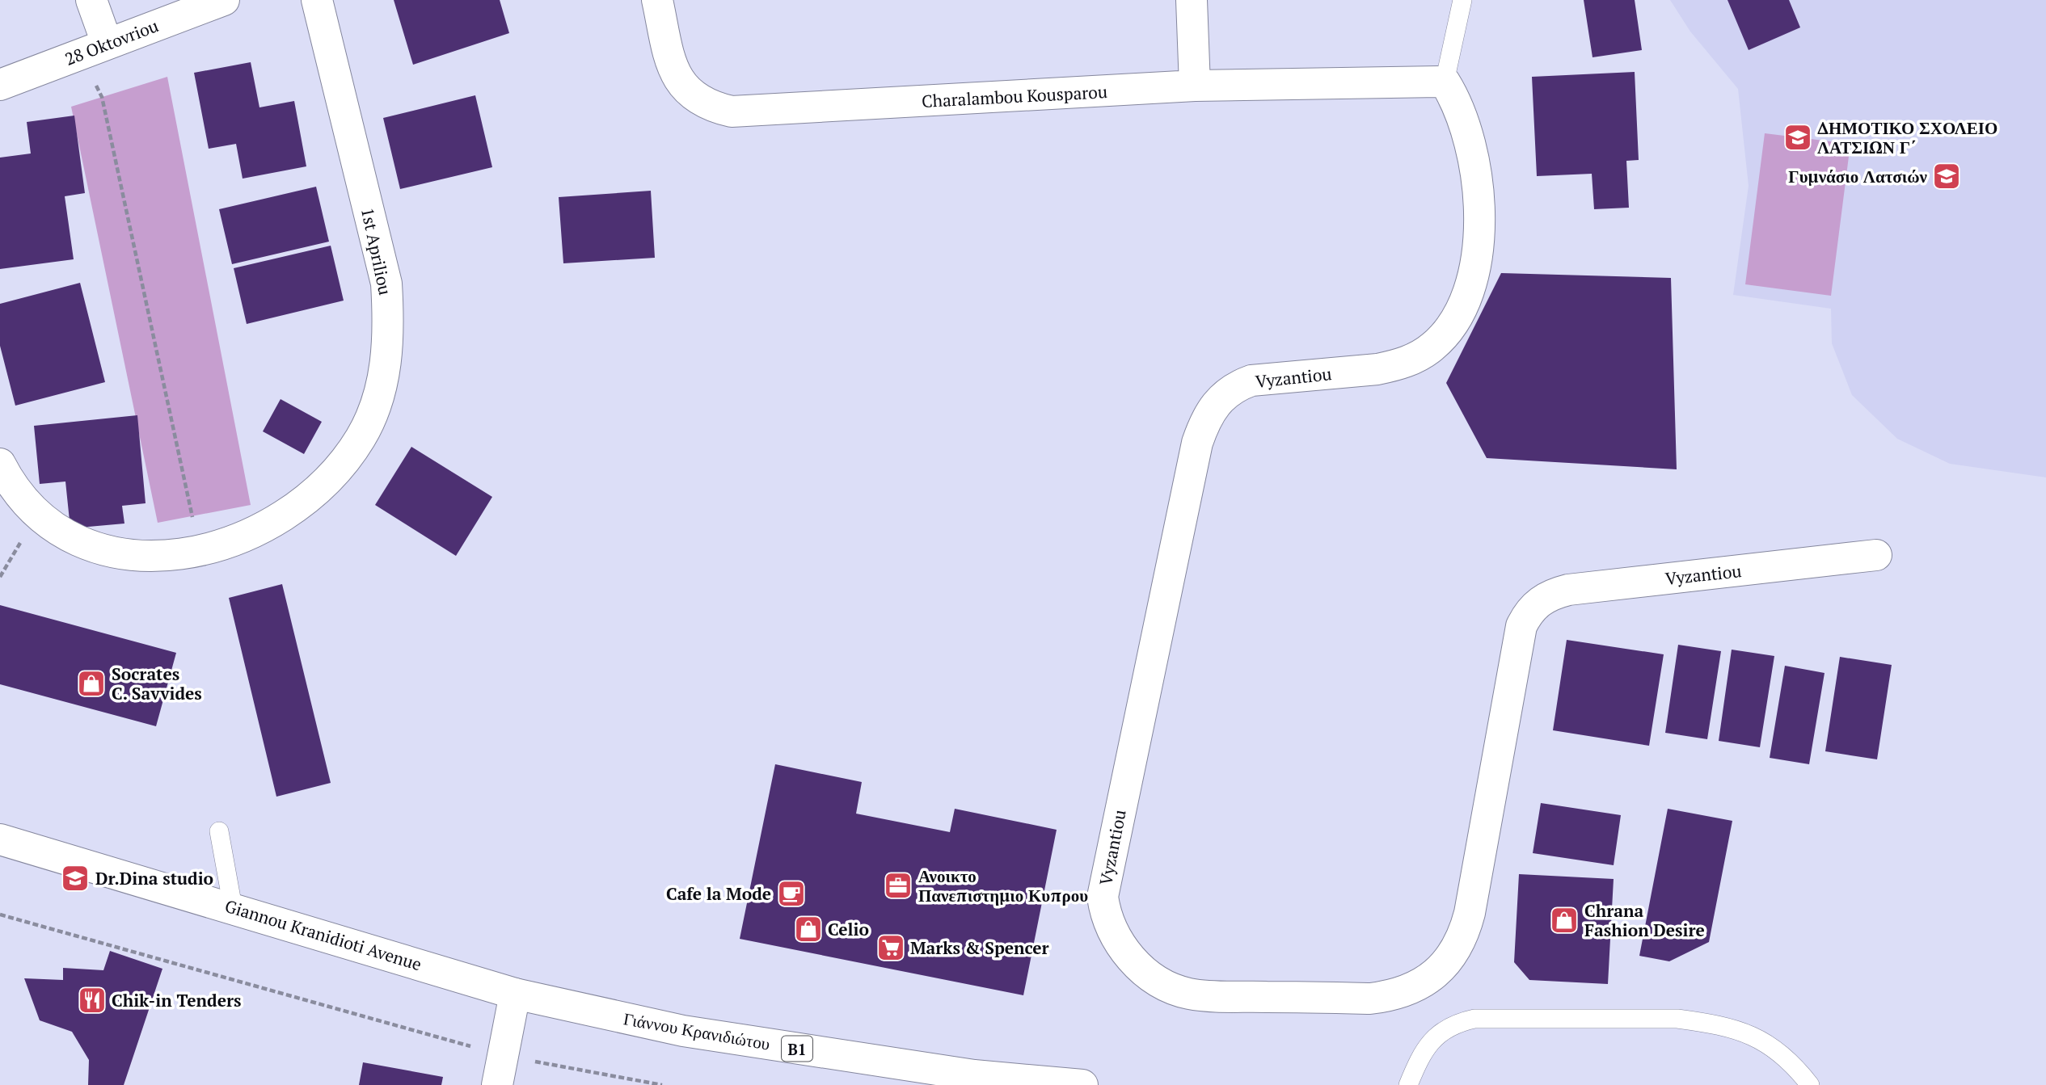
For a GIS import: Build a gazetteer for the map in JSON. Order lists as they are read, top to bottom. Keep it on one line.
{"streets":{"street":["28 Oktovriou","Charalambou Kousparou","1st Apriliou","Vyzantiou","Giannou Kranidioti Avenue","Γιάννου Κρανιδιώτου","B1"]},"crossings":[["Charalambou Kousparou","Vyzantiou"],["Giannou Kranidioti Avenue","Γιάννου Κρανιδιώτου"]],"places":{"school or university":["ΔΗΜΟΤΙΚΟ ΣΧΟΛΕΙΟ ΛΑΤΣΙΩΝ Γ΄","Γυμνάσιο Λατσιών","Dr.Dina studio"],"shop":["Socrates C. Savvides","Chrana Fashion Desire","Celio"],"office":["Ανοικτο Πανεπιστημιο Κυπρου"],"cafe":["Cafe la Mode"],"supermarket":["Marks & Spencer"],"restaurant":["Chik-in Tenders"]}}
